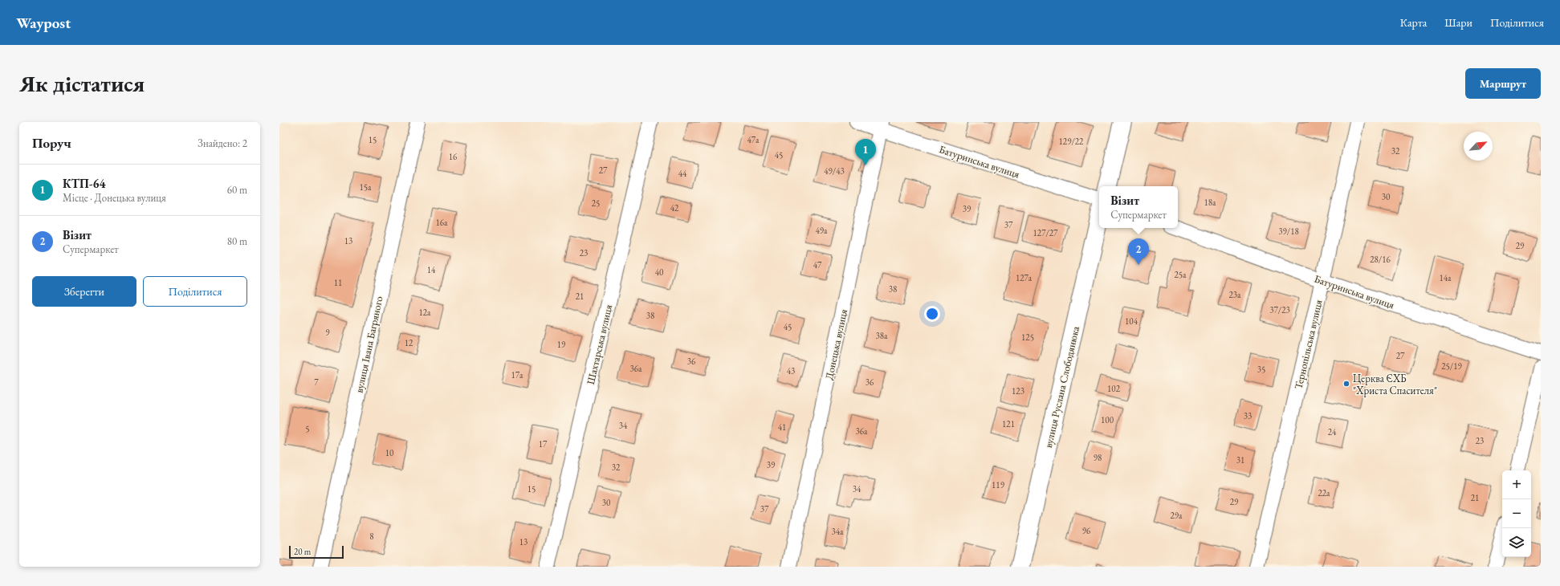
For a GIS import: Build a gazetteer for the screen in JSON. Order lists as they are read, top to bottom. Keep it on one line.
{"streets":{"main road":["вулиця Руслана Слободянюка"],"street":["Батуринська вулиця","вулиця Івана Багряного","Шахтарська вулиця","Донецька вулиця","Тернопільська вулиця"]},"crossings":[["Батуринська вулиця","Донецька вулиця"],["Батуринська вулиця","Тернопільська вулиця"]],"places":["Церква ЄХБ \"Христа Спасителя\""],"house_numbers":["15","47а","129/22","32","45","16","27","49/43","44","15а","30","18а","25","42","39","16а","37","49а","39/18","127/27","13","29","23","28/16","47","14","40","25а","127а","14а","11","38","23а","21","37/23","12а","38","104","45","9","38а","125","12","19","27","36","25/19","36а","35","43","17а","7","36","102","123","33","100","121","34","41","5","36а","24","23","17","10","98","31","39","32","119","15","34","22а","21","29","30","37","29а","96","34а","8","13"],"scale_bar":"20 m","north":"top right","page":{"header":"Waypost","nav":["Карта","Шари","Поділитися"],"buttons":["Маршрут",["Зберегти","Поділитися"]],"title":"Як дістатися","heading":["Поруч","Знайдено: 2"],"pins":["1","2"],"list":[{"mark":"1","name":"КТП-64","note":"Місце · Донецька вулиця","value":"60 m"},{"mark":"2","name":"Візит","note":"Супермаркет","value":"80 m"}],"popup":["Візит","Супермаркет"],"map_buttons":["+","−"],"scale":"20 m"}}
